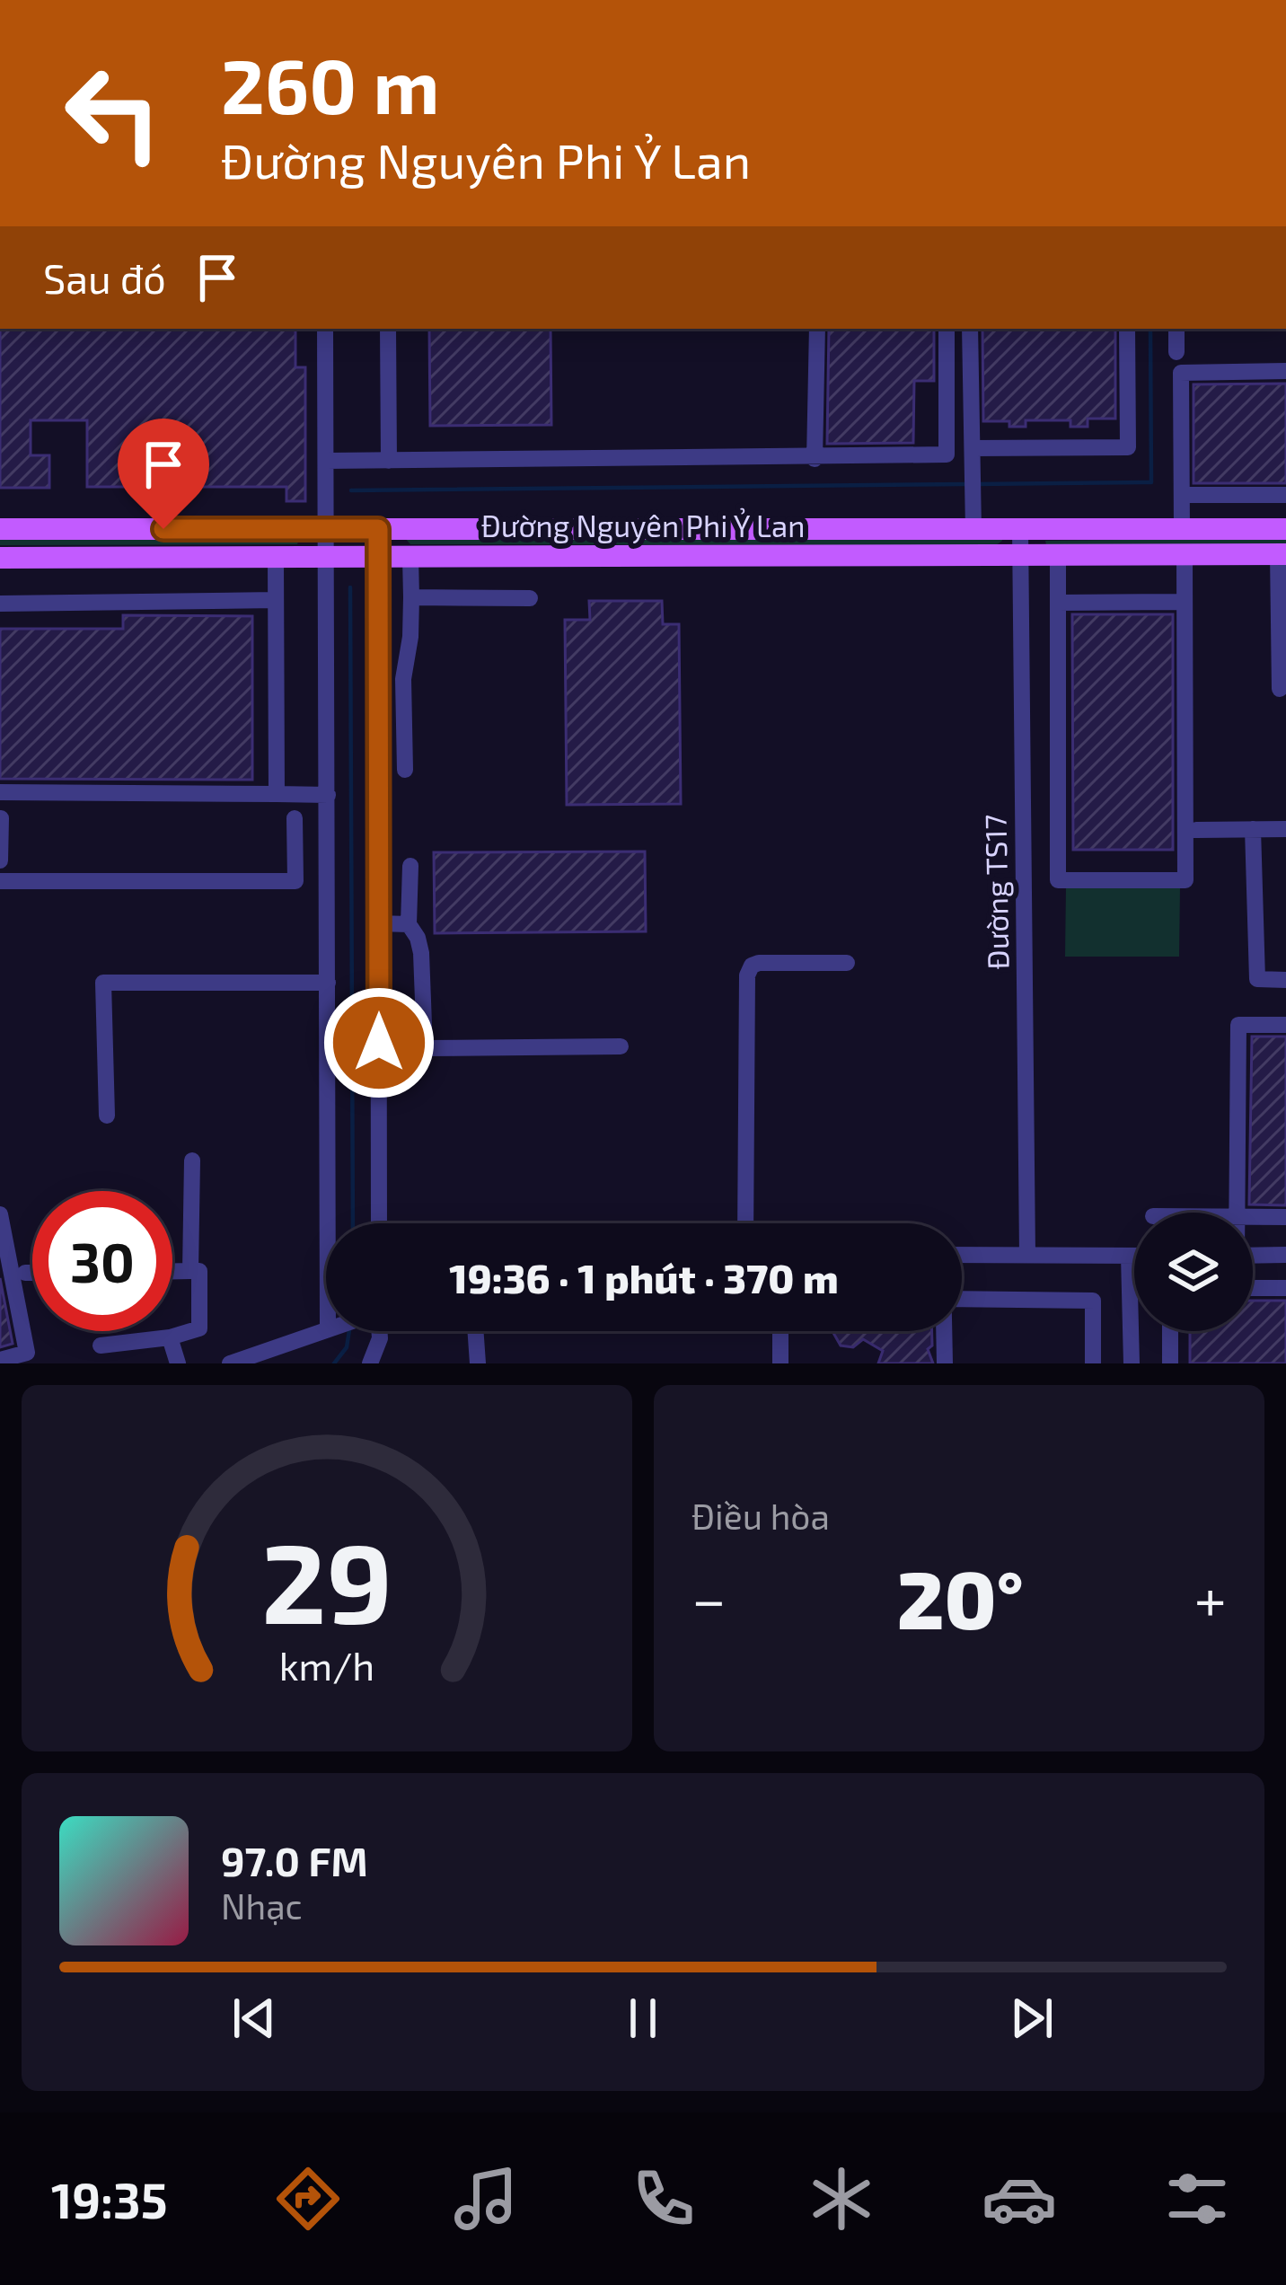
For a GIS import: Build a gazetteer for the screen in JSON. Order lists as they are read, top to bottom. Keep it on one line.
{"streets":{"main road":["Đường Nguyên Phi Ỷ Lan"],"street":["Đường TS17"]},"crossings":[["Đường Nguyên Phi Ỷ Lan","Đường TS17"]],"page":{"turn":["260 m","Đường Nguyên Phi Ỷ Lan"],"then":"Sau đó","limit":"30","trip":"19:36 · 1 phút · 370 m","tile":"Điều hòa","heat":["−","20°","+"],"song":["97.0 FM","Nhạc"],"tabs":"19:35","gauge":["29","km/h"]}}
